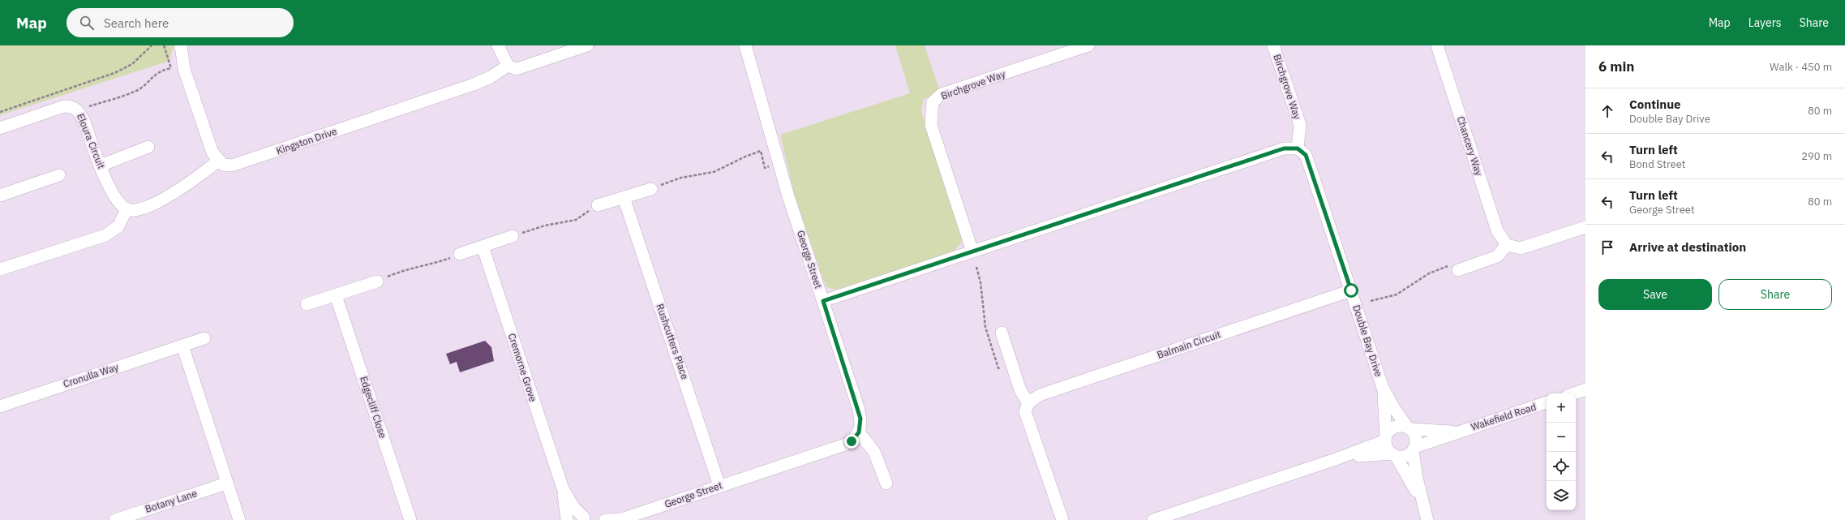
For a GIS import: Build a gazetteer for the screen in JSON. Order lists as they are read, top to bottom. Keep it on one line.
{"streets":{"street":["Birchgrove Way","Eloura Circuit","Kingston Drive","Chancery Way","George Street","Double Bay Drive","Rushcutters Place","Balmain Circuit","Cremorne Grove","Cronulla Way","Edgecliff Close","Wakefield Road","Botany Lane"]},"crossings":[["Birchgrove Way","Double Bay Drive"],["George Street","Rushcutters Place"],["Double Bay Drive","Balmain Circuit"],["Double Bay Drive","Wakefield Road"]],"page":{"header":"Map","search":"Search here","nav":["Map","Layers","Share"],"heading":["6 min","Walk · 450 m"],"list":[["Continue","Double Bay Drive","80 m"],["Turn left","Bond Street","290 m"],["Turn left","George Street","80 m"],"Arrive at destination"],"buttons":["Save","Share"],"map_buttons":["+","−"]}}
